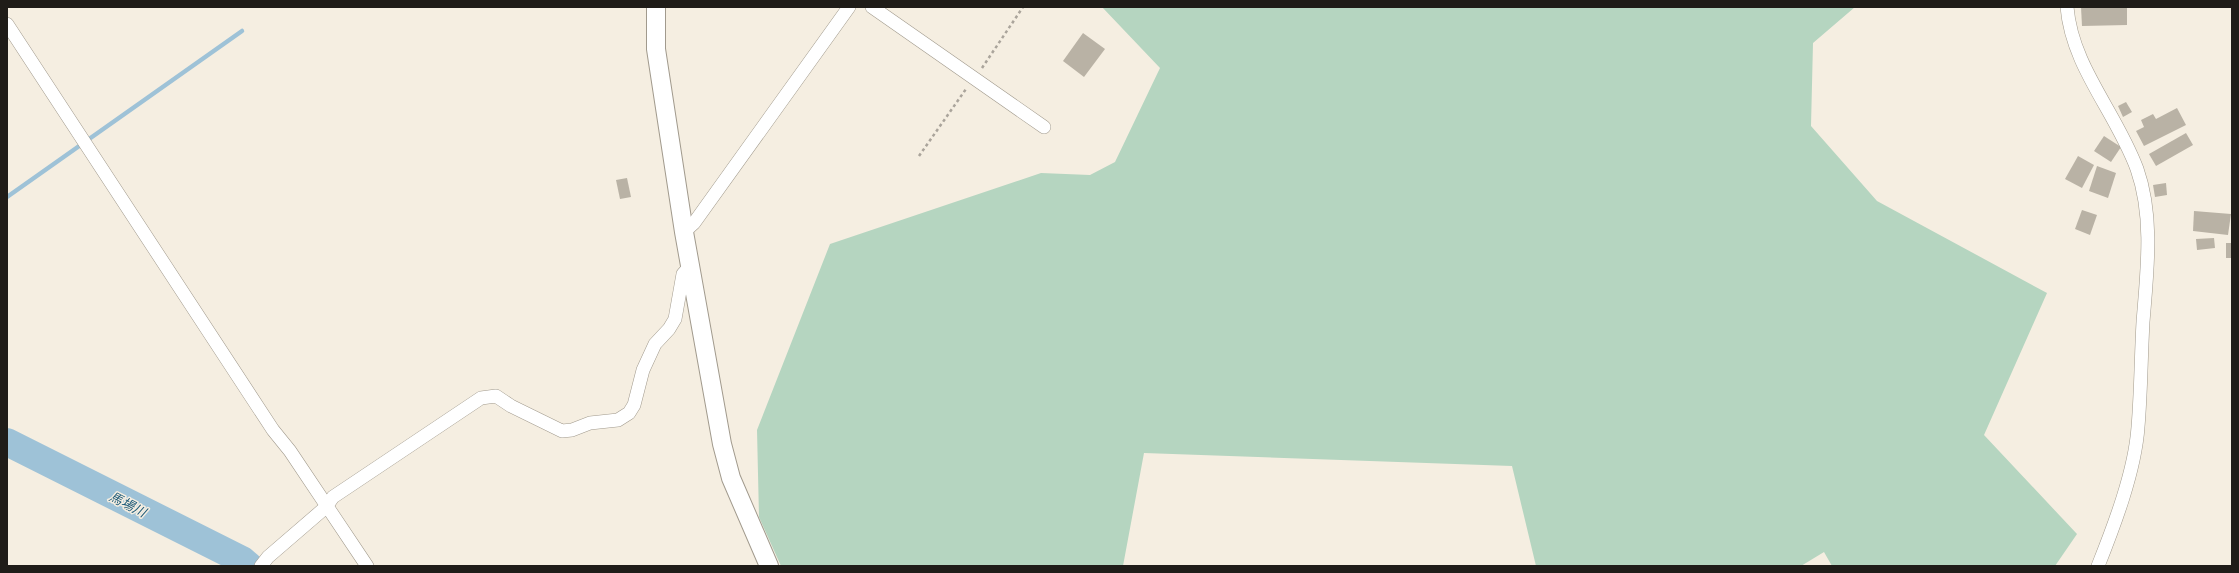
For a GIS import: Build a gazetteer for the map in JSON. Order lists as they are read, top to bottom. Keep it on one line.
{"water":["馬場川"]}
